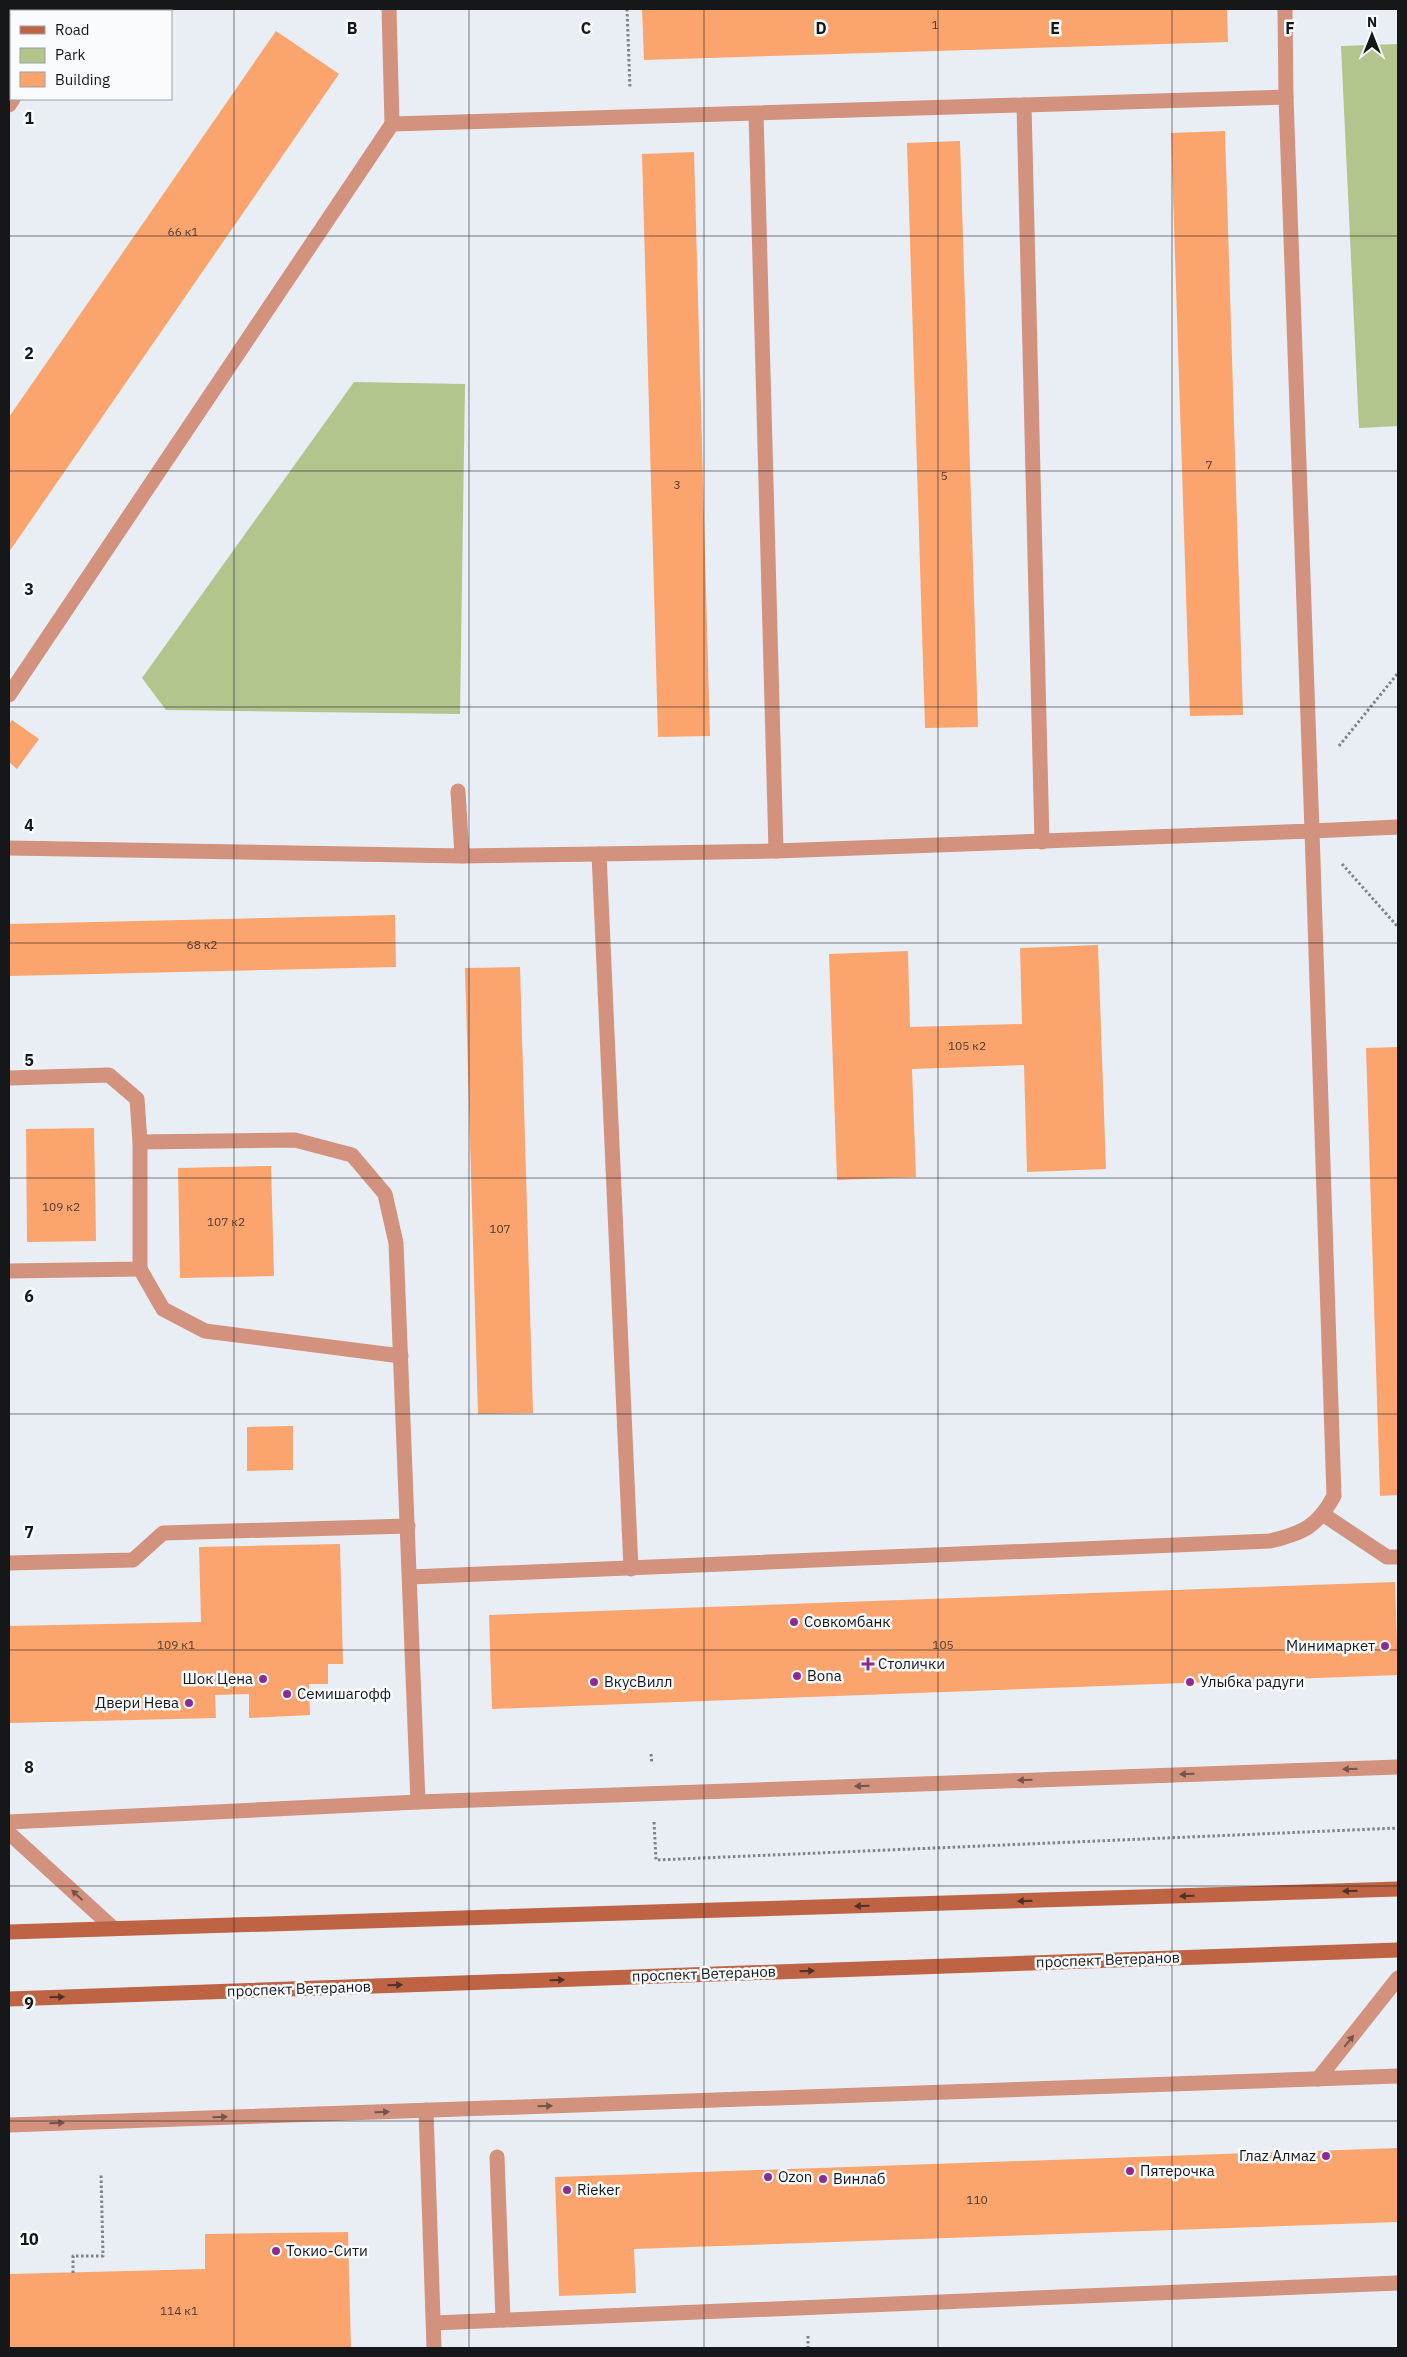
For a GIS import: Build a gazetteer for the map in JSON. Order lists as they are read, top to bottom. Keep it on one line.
{"streets":{"main road":["проспект Ветеранов"]},"places":{"other":["Совкомбанк","Минимаркет","Bona","Шок Цена","ВкусВилл","Улыбка радуги","Семишагофф","Двери Нева","Глаz Алмаz","Пятерочка","Ozon","Винлаб","Rieker","Токио-Сити"],"health":["Столички"]},"house_numbers":["1","66 к1","7","5","3","68 к2","105 к2","109 к2","107 к2","107","109 к1","105","110","114 к1"],"legend":["Road","Park","Building"],"north":"top","grid":{"columns":["B","C","D","E","F"],"rows":["1","2","3","4","5","6","7","8","9","10"]}}
